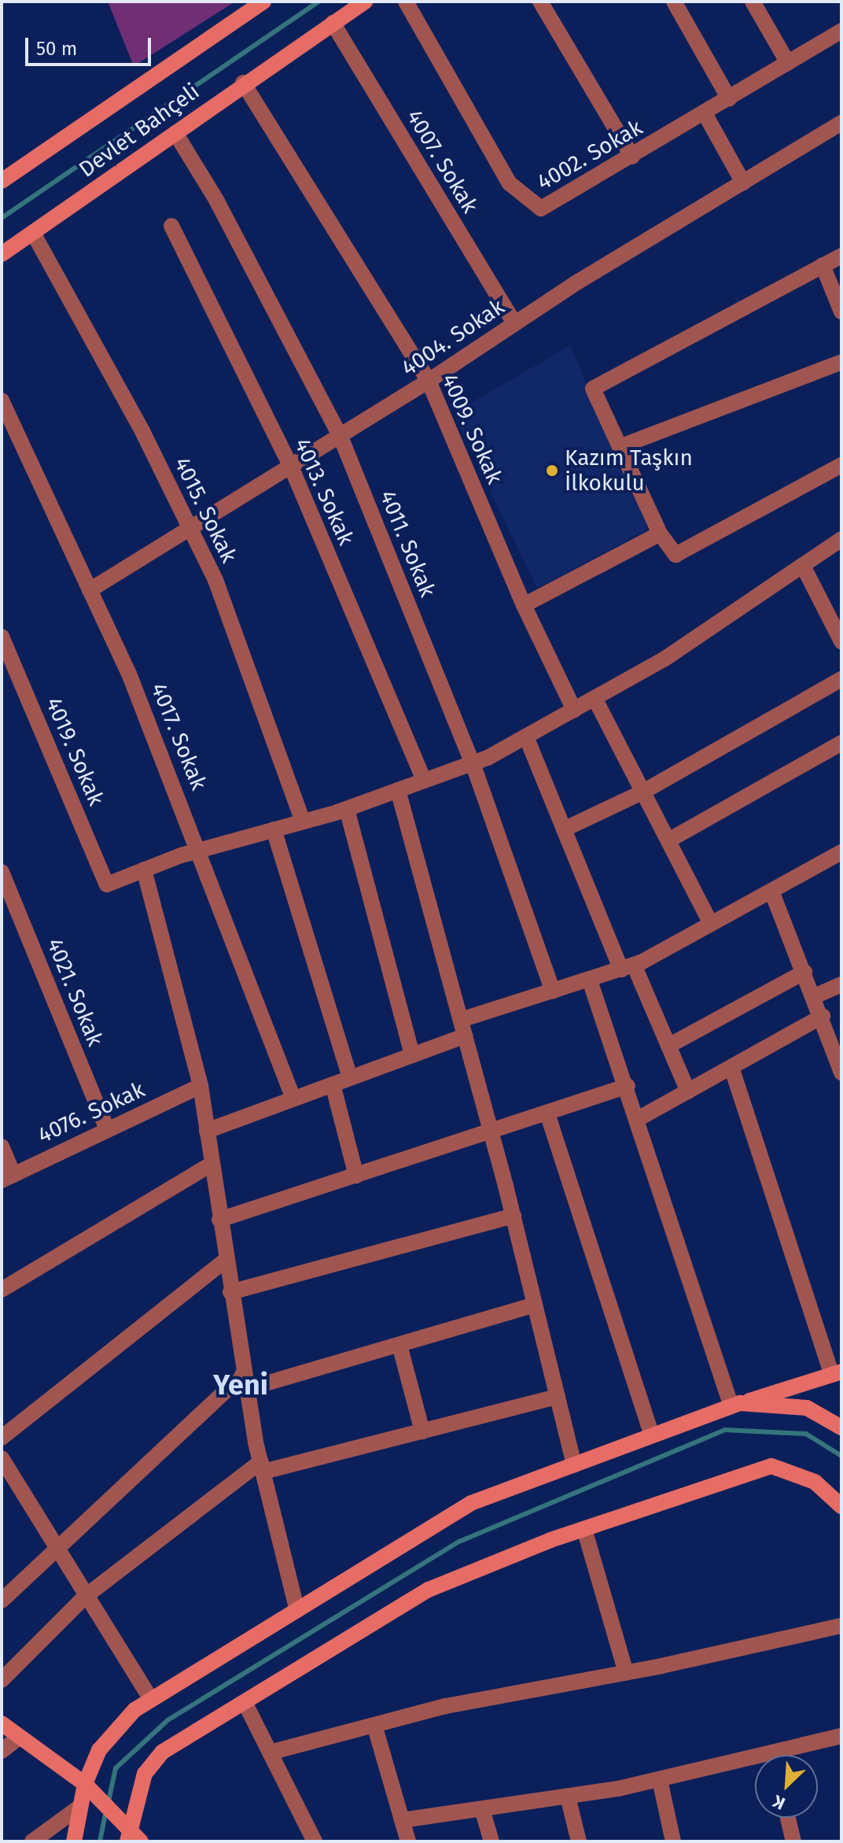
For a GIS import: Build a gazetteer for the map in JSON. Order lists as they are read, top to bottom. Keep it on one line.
{"streets":{"street":["Devlet Bahçeli","4002. Sokak","4007. Sokak","4004. Sokak","4009. Sokak","4013. Sokak","4015. Sokak","4011. Sokak","4017. Sokak","4019. Sokak","4021. Sokak","4076. Sokak"]},"crossings":[["Devlet Bahçeli","4007. Sokak"],["Devlet Bahçeli","4009. Sokak"],["Devlet Bahçeli","4015. Sokak"],["Devlet Bahçeli","4011. Sokak"],["4007. Sokak","4004. Sokak"],["4004. Sokak","4009. Sokak"],["4004. Sokak","4013. Sokak"],["4004. Sokak","4015. Sokak"],["4004. Sokak","4011. Sokak"],["4004. Sokak","4017. Sokak"],["4021. Sokak","4076. Sokak"]],"districts":["Yeni"],"places":["Kazım Taşkın İlkokulu"],"scale_bar":"50 m","north":"bottom left"}
